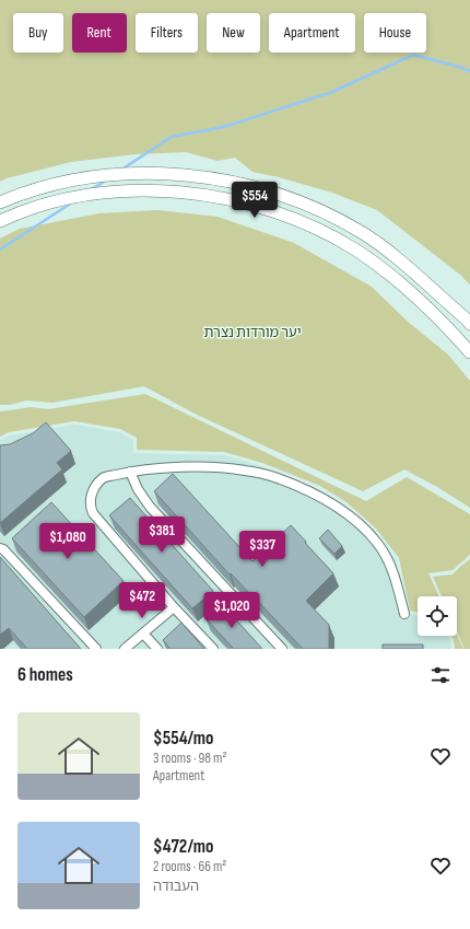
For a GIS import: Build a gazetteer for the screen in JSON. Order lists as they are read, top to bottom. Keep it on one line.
{"parks":["יער מורדות נצרת"],"page":{"chip":["Buy","Rent","Filters","New","Apartment","House"],"price":["$554","$381","$1,080","$337","$472","$1,020"],"heading":"6 homes","list":[{"name":"$554/mo","note":"3 rooms · 98 m² · Apartment"},{"name":"$472/mo","note":"2 rooms · 66 m² · העבודה"}]}}
